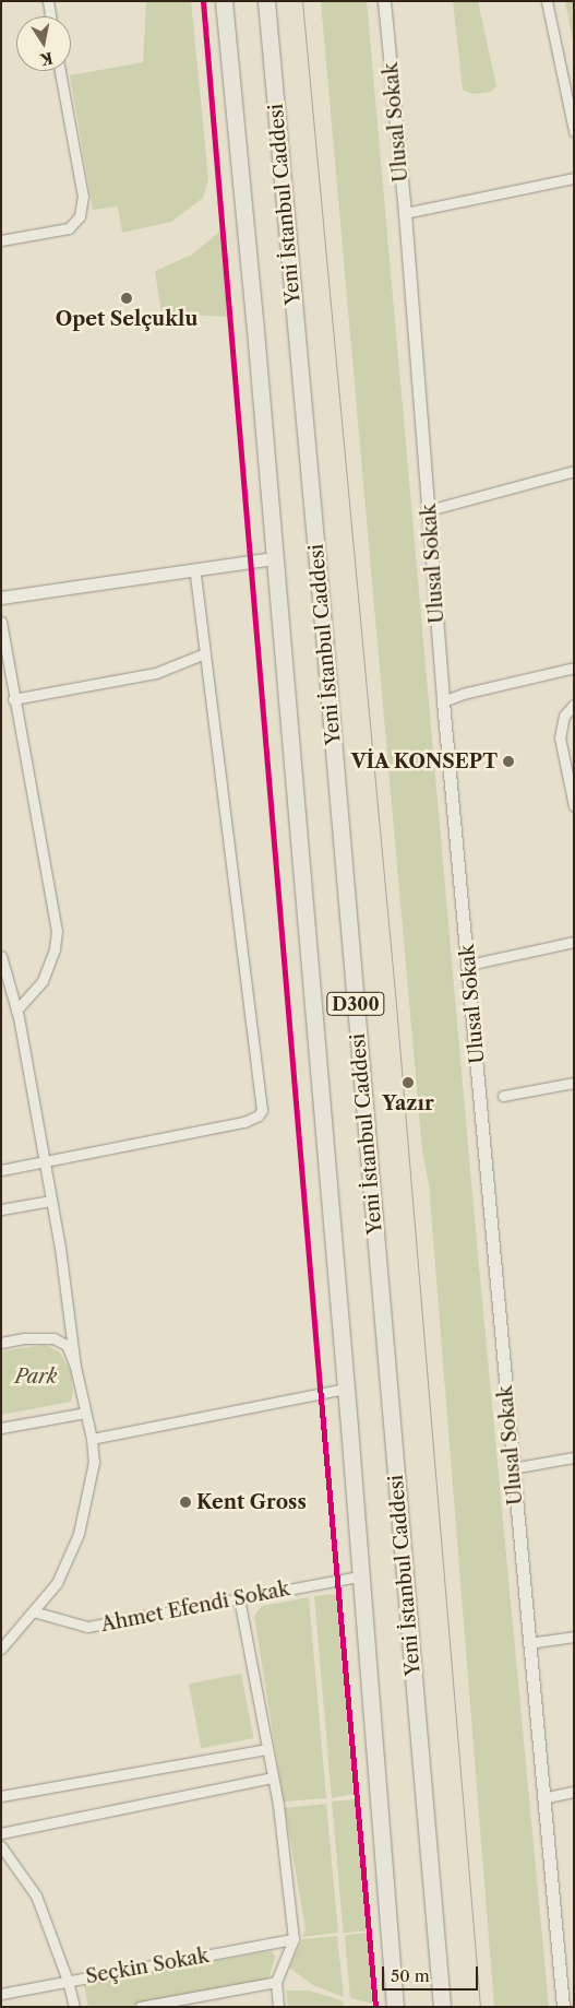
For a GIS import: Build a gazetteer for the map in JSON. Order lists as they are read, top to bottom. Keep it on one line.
{"streets":{"highway":["Yeni İstanbul Caddesi","D300"],"street":["Ulusal Sokak","Ahmet Efendi Sokak","Seçkin Sokak"]},"crossings":[["D300","Ahmet Efendi Sokak"]],"parks":["Park"],"places":["Opet Selçuklu","VİA KONSEPT","Yazır","Kent Gross"],"scale_bar":"50 m","north":"bottom"}
